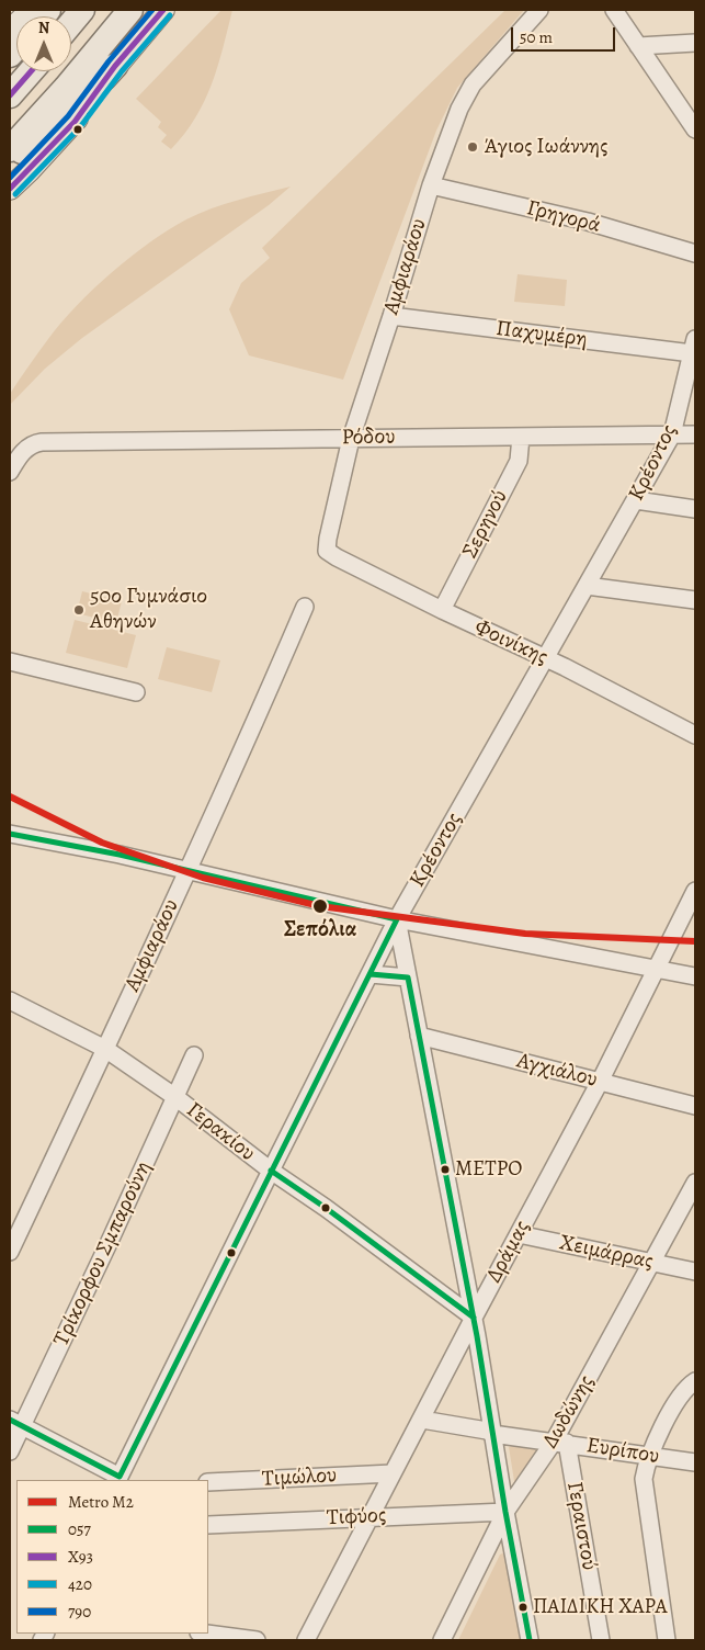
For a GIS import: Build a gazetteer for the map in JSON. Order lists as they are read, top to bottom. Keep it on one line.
{"streets":{"street":["Γρηγορά","Αμφιαράου","Παχυμέρη","Ρόδου","Κρέοντος","Σερηνού","Φοινίκης","Αγχιάλου","Γερακίου","Δράμας","Χειμάρρας","Τρίκορφου Σμπαρούνη","Δωδώνης","Ευρίπου","Τιμώλου","Τιφύος","Γεραιστού"]},"crossings":[["Γρηγορά","Αμφιαράου"],["Αμφιαράου","Παχυμέρη"],["Αμφιαράου","Ρόδου"],["Αμφιαράου","Φοινίκης"],["Αμφιαράου","Γερακίου"],["Παχυμέρη","Κρέοντος"],["Ρόδου","Κρέοντος"],["Ρόδου","Σερηνού"],["Κρέοντος","Φοινίκης"],["Κρέοντος","Γερακίου"],["Σερηνού","Φοινίκης"],["Αγχιάλου","Δράμας"],["Γερακίου","Δράμας"],["Γερακίου","Τρίκορφου Σμπαρούνη"],["Δράμας","Χειμάρρας"],["Δράμας","Ευρίπου"],["Δράμας","Τιμώλου"],["Δράμας","Τιφύος"],["Χειμάρρας","Δωδώνης"],["Δωδώνης","Ευρίπου"],["Δωδώνης","Τιφύος"],["Δωδώνης","Γεραιστού"],["Ευρίπου","Γεραιστού"]],"places":["Άγιος Ιωάννης","50ο Γυμνάσιο Αθηνών","Σεπόλια","ΜΕΤΡΟ","ΠΑΙΔΙΚΗ ΧΑΡΑ"],"lines":["transit line X93","transit line 790","transit line 420","metro line Μ2","transit line 057"],"legend":["Metro Μ2","057","X93","420","790"],"scale_bar":"50 m","north":"top"}
